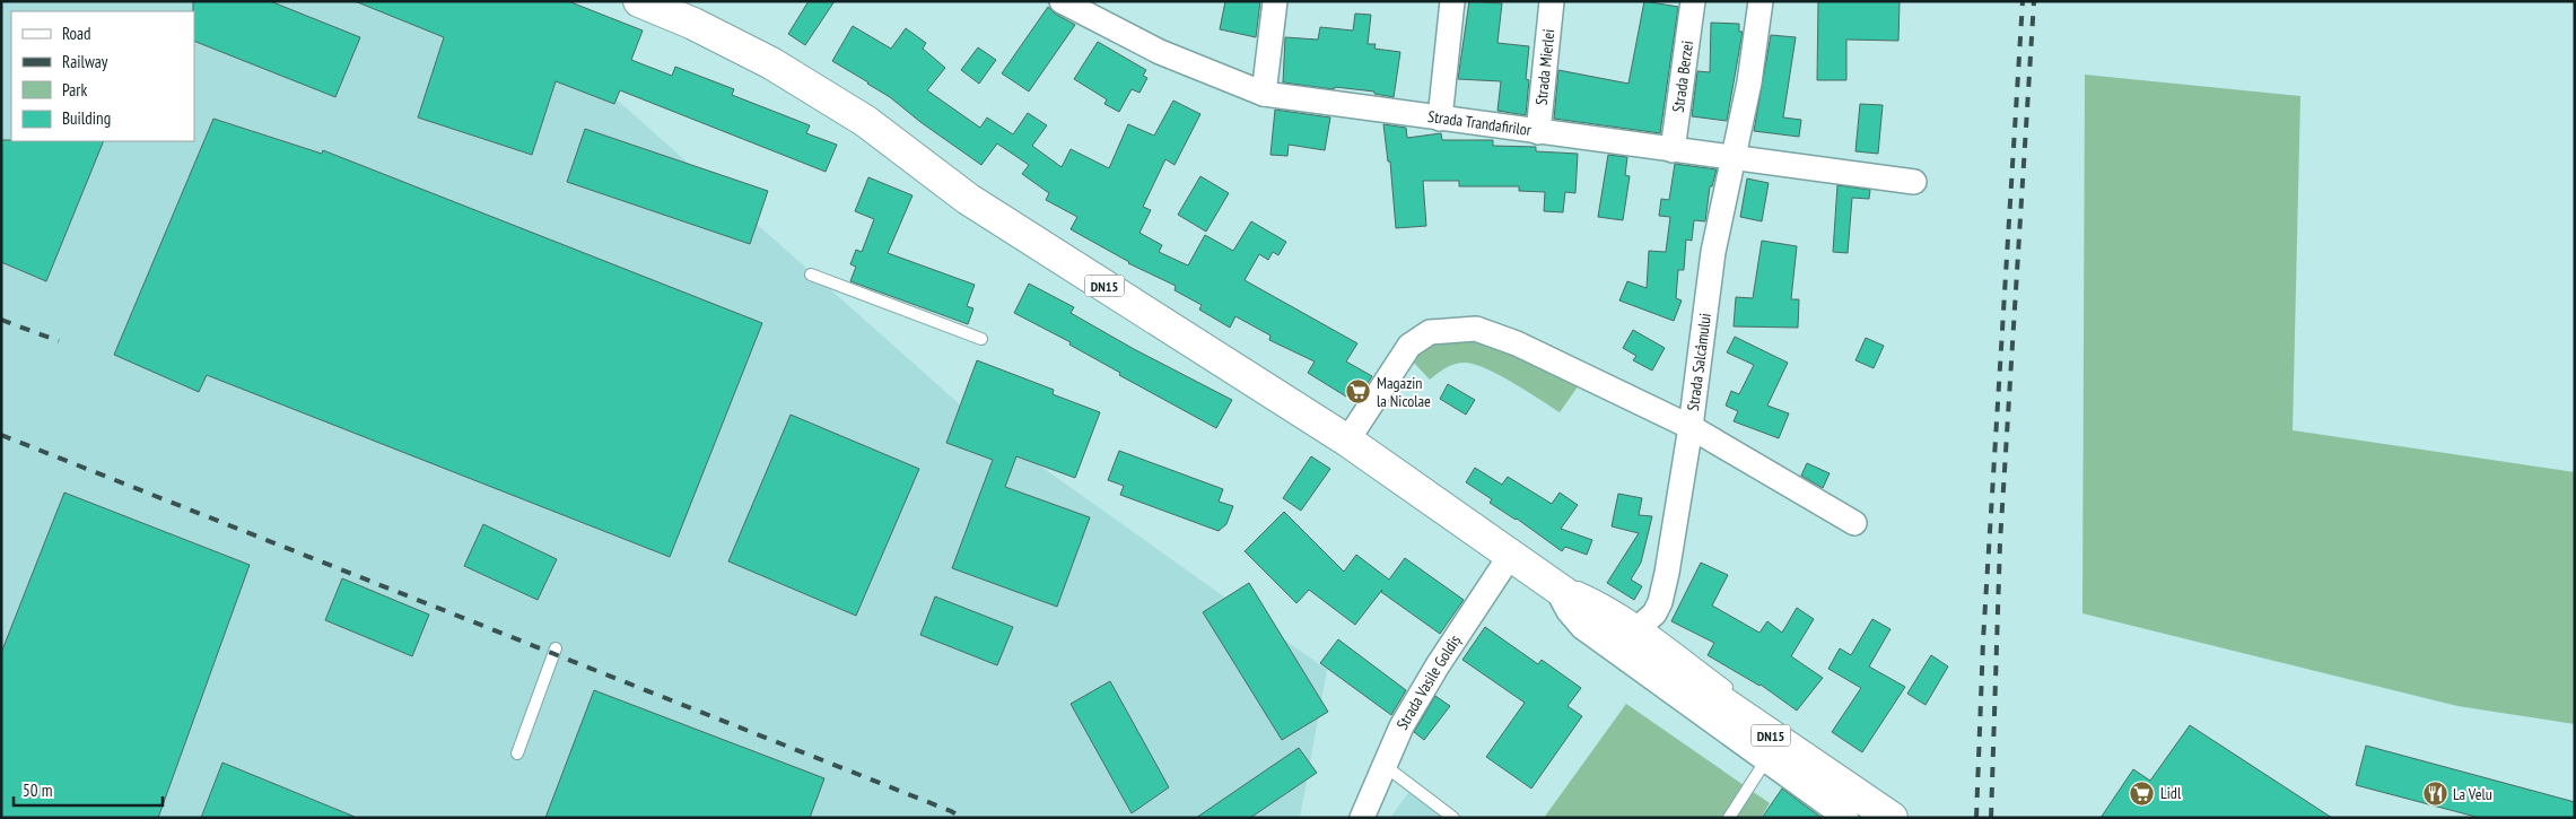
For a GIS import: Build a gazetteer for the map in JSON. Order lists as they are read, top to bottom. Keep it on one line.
{"streets":{"main road":["DN15"],"street":["Strada Mierlei","Strada Berzei","Strada Trandafirilor","Strada Salcâmului","Strada Vasile Goldiș"]},"crossings":[["Strada Mierlei","Strada Trandafirilor"],["Strada Berzei","Strada Trandafirilor"],["Strada Trandafirilor","Strada Salcâmului"],["DN15","Strada Salcâmului"],["DN15","Strada Vasile Goldiș"]],"places":{"supermarket":["Magazin la Nicolae","Lidl"],"restaurant":["La Velu"]},"legend":["Road","Railway","Park","Building"],"scale_bar":"50 m"}
